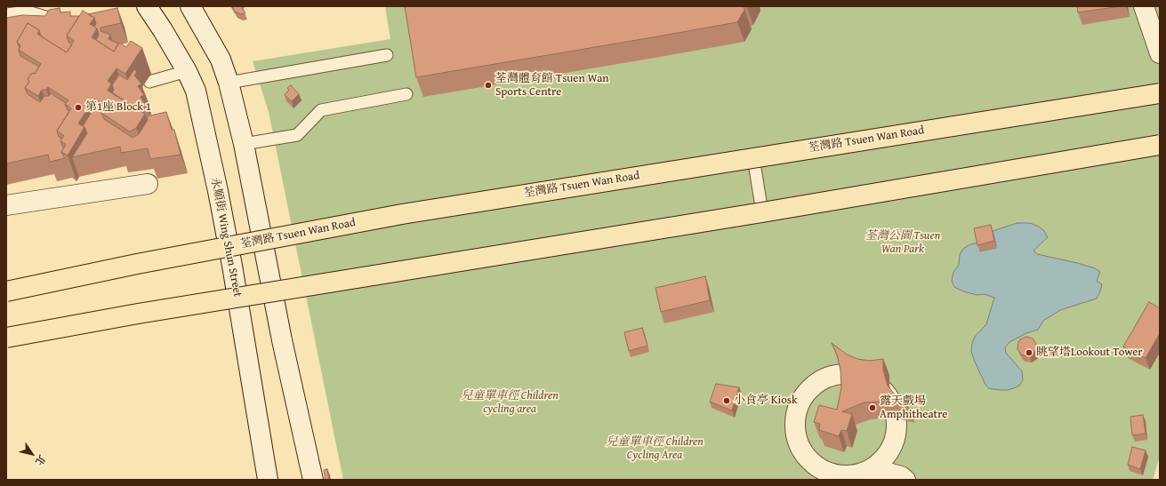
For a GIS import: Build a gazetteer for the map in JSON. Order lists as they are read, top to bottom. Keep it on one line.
{"streets":{"highway":["荃灣路 Tsuen Wan Road"],"street":["永順街 Wing Shun Street"]},"parks":["荃灣公園 Tsuen Wan Park","兒童單車徑 Children cycling area","兒童單車徑 Children Cycling Area"],"places":["荃灣體育館 Tsuen Wan Sports Centre","第1座 Block 1","眺望塔Lookout Tower","小食亭 Kiosk","露天戲場 Amphitheatre"],"north":"bottom right"}
